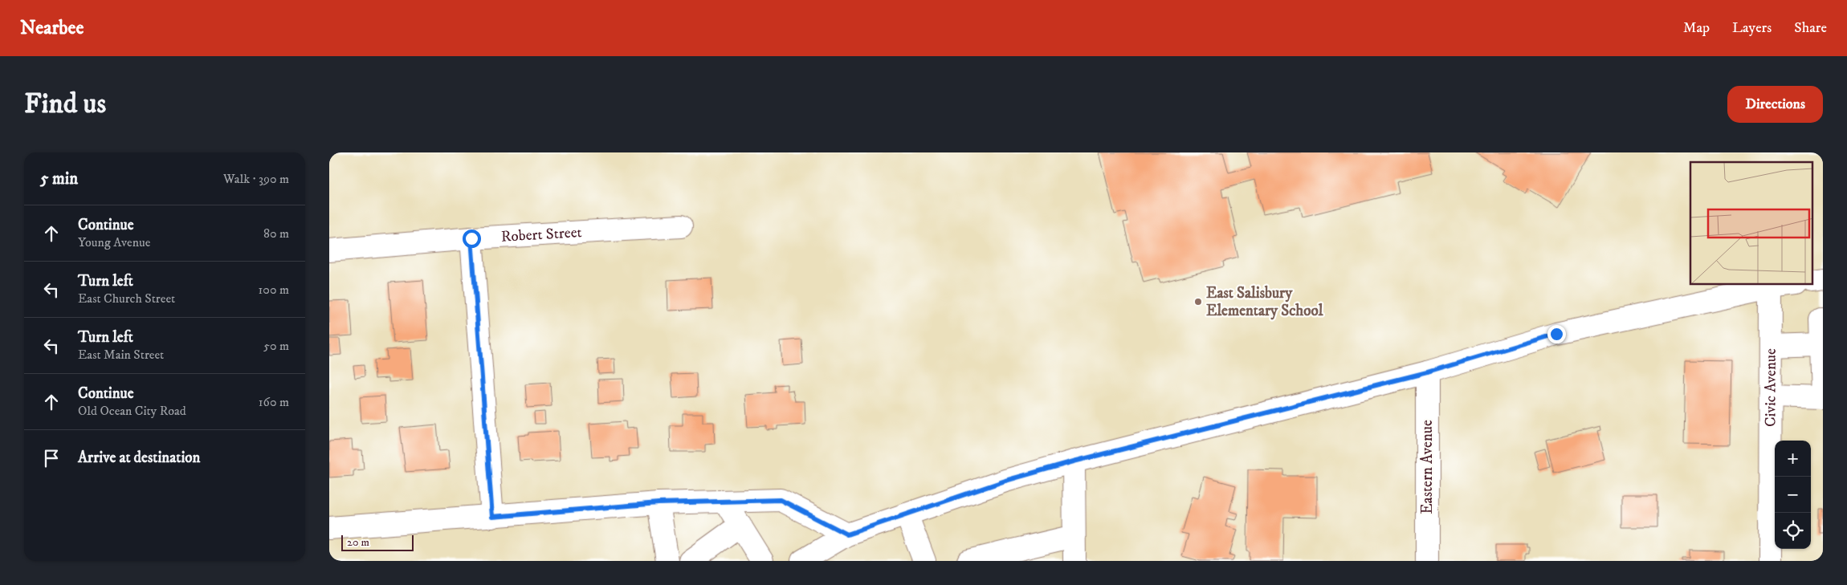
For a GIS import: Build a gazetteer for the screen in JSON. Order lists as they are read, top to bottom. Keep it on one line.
{"streets":{"street":["Robert Street","Civic Avenue","Eastern Avenue"]},"places":["East Salisbury Elementary School"],"scale_bar":"20 m","page":{"header":"Nearbee","nav":["Map","Layers","Share"],"buttons":"Directions","title":"Find us","heading":["5 min","Walk · 390 m"],"list":[["Continue","Young Avenue","80 m"],["Turn left","East Church Street","100 m"],["Turn left","East Main Street","50 m"],["Continue","Old Ocean City Road","160 m"],"Arrive at destination"],"map_buttons":["+","−"],"scale":"20 m"}}
